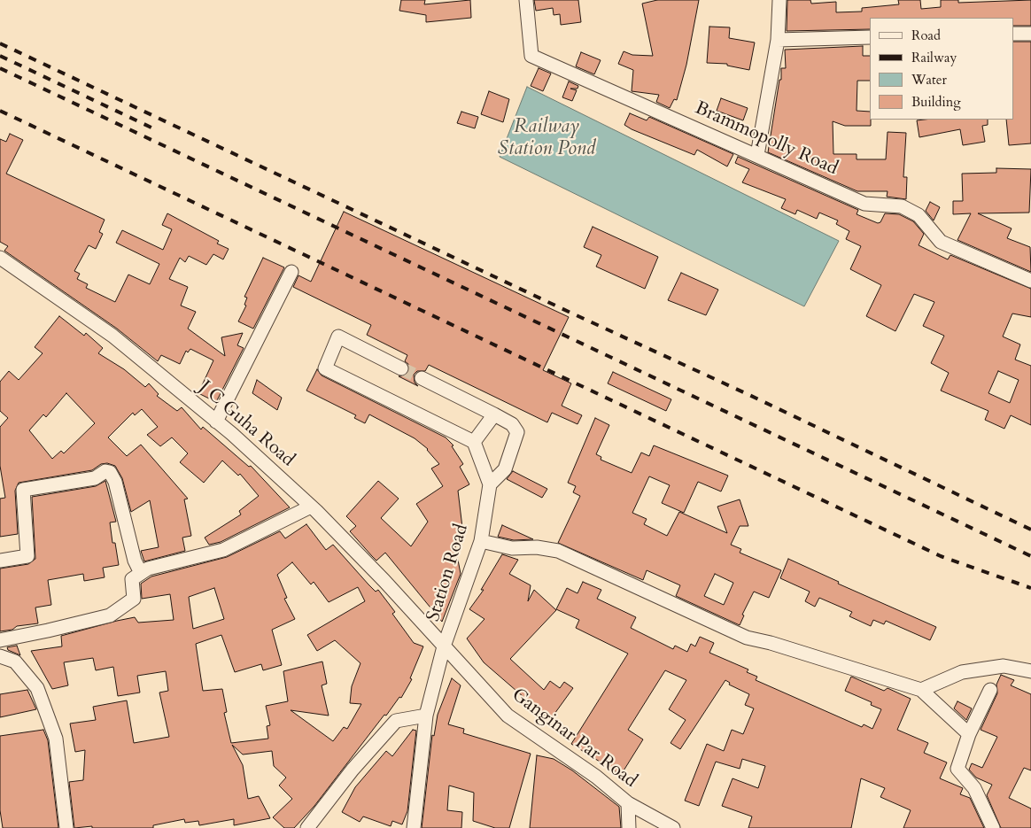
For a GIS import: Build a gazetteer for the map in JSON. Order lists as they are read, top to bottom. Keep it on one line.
{"streets":{"street":["Brammopolly Road","J C Guha Road","Station Road","Ganginar Par Road"]},"crossings":[["J C Guha Road","Station Road"],["J C Guha Road","Ganginar Par Road"],["Station Road","Ganginar Par Road"]],"water":["Railway Station Pond"],"legend":["Road","Railway","Water","Building"]}
